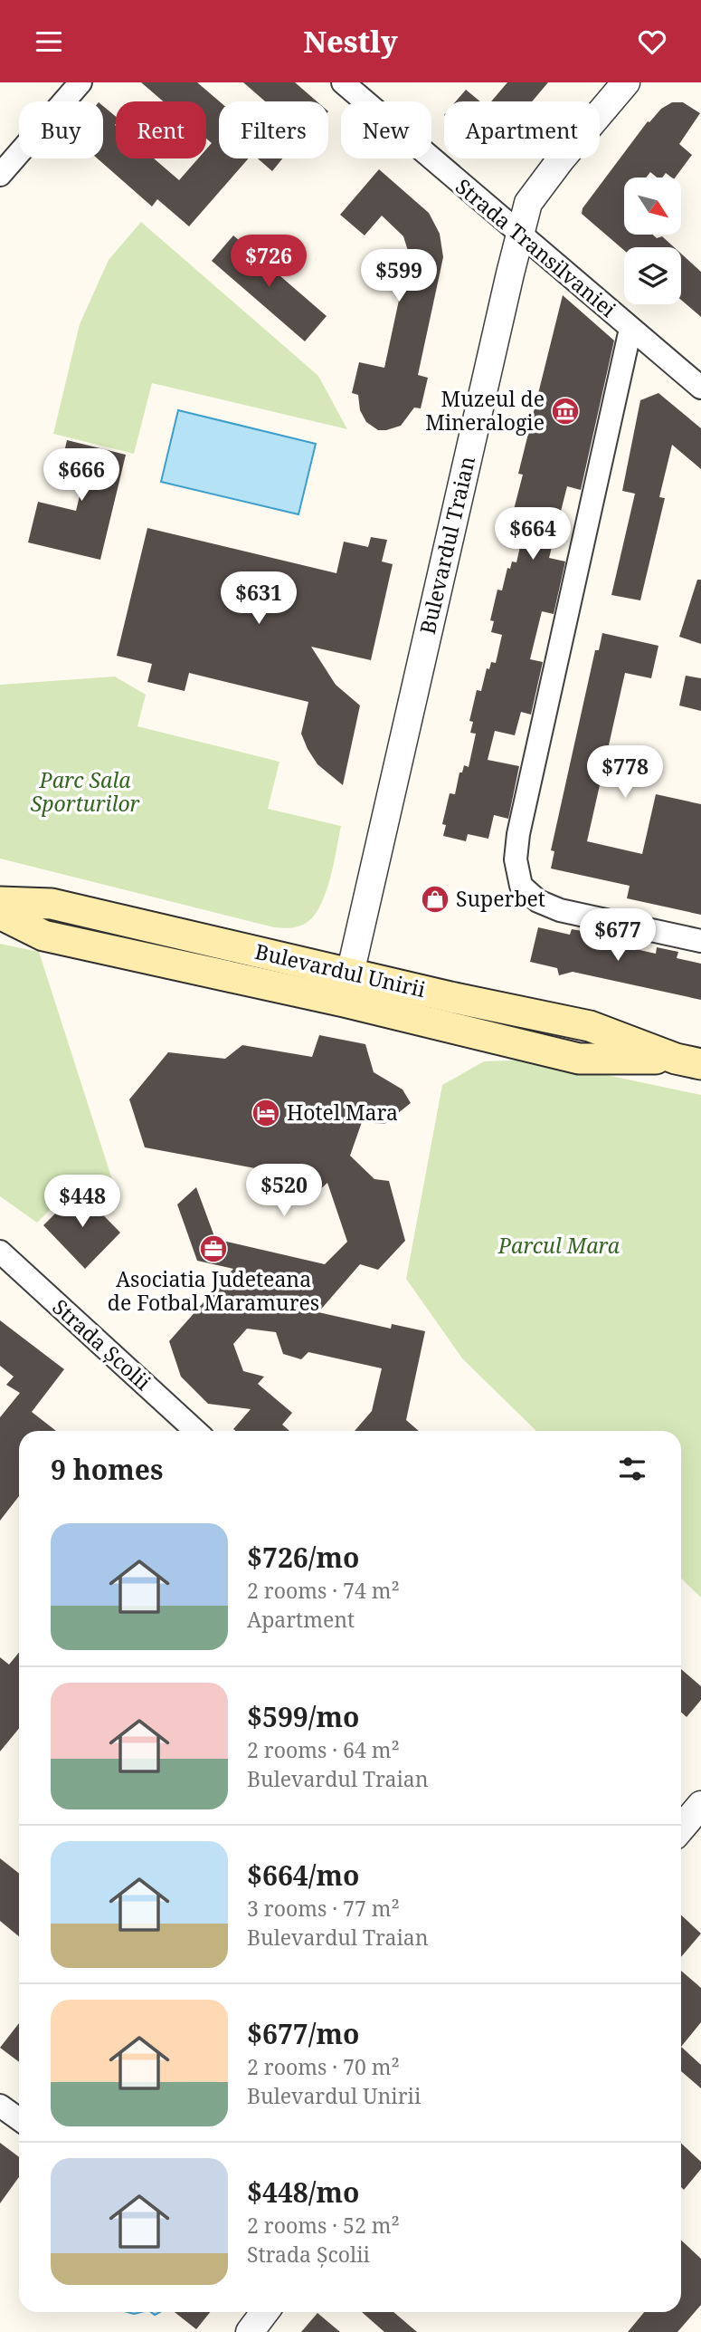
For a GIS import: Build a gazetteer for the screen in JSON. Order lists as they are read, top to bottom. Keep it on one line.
{"streets":{"main road":["Bulevardul Unirii"],"street":["Strada Transilvaniei","Bulevardul Traian","Strada Școlii"]},"crossings":[["Strada Transilvaniei","Bulevardul Traian"],["Bulevardul Traian","Bulevardul Unirii"]],"parks":["Parc Sala Sporturilor","Parcul Mara"],"places":{"museum":["Muzeul de Mineralogie"],"shop":["Superbet"],"hotel":["Hotel Mara"],"office":["Asociatia Judeteana de Fotbal Maramures"]},"north":"bottom right","page":{"header":"Nestly","chip":["Buy","Rent","Filters","New","Apartment"],"price":["$726","$599","$666","$664","$631","$778","$677","$520","$448"],"heading":"9 homes","list":[{"name":"$726/mo","note":"2 rooms · 74 m² · Apartment"},{"name":"$599/mo","note":"2 rooms · 64 m² · Bulevardul Traian"},{"name":"$664/mo","note":"3 rooms · 77 m² · Bulevardul Traian"},{"name":"$677/mo","note":"2 rooms · 70 m² · Bulevardul Unirii"},{"name":"$448/mo","note":"2 rooms · 52 m² · Strada Școlii"}]}}
